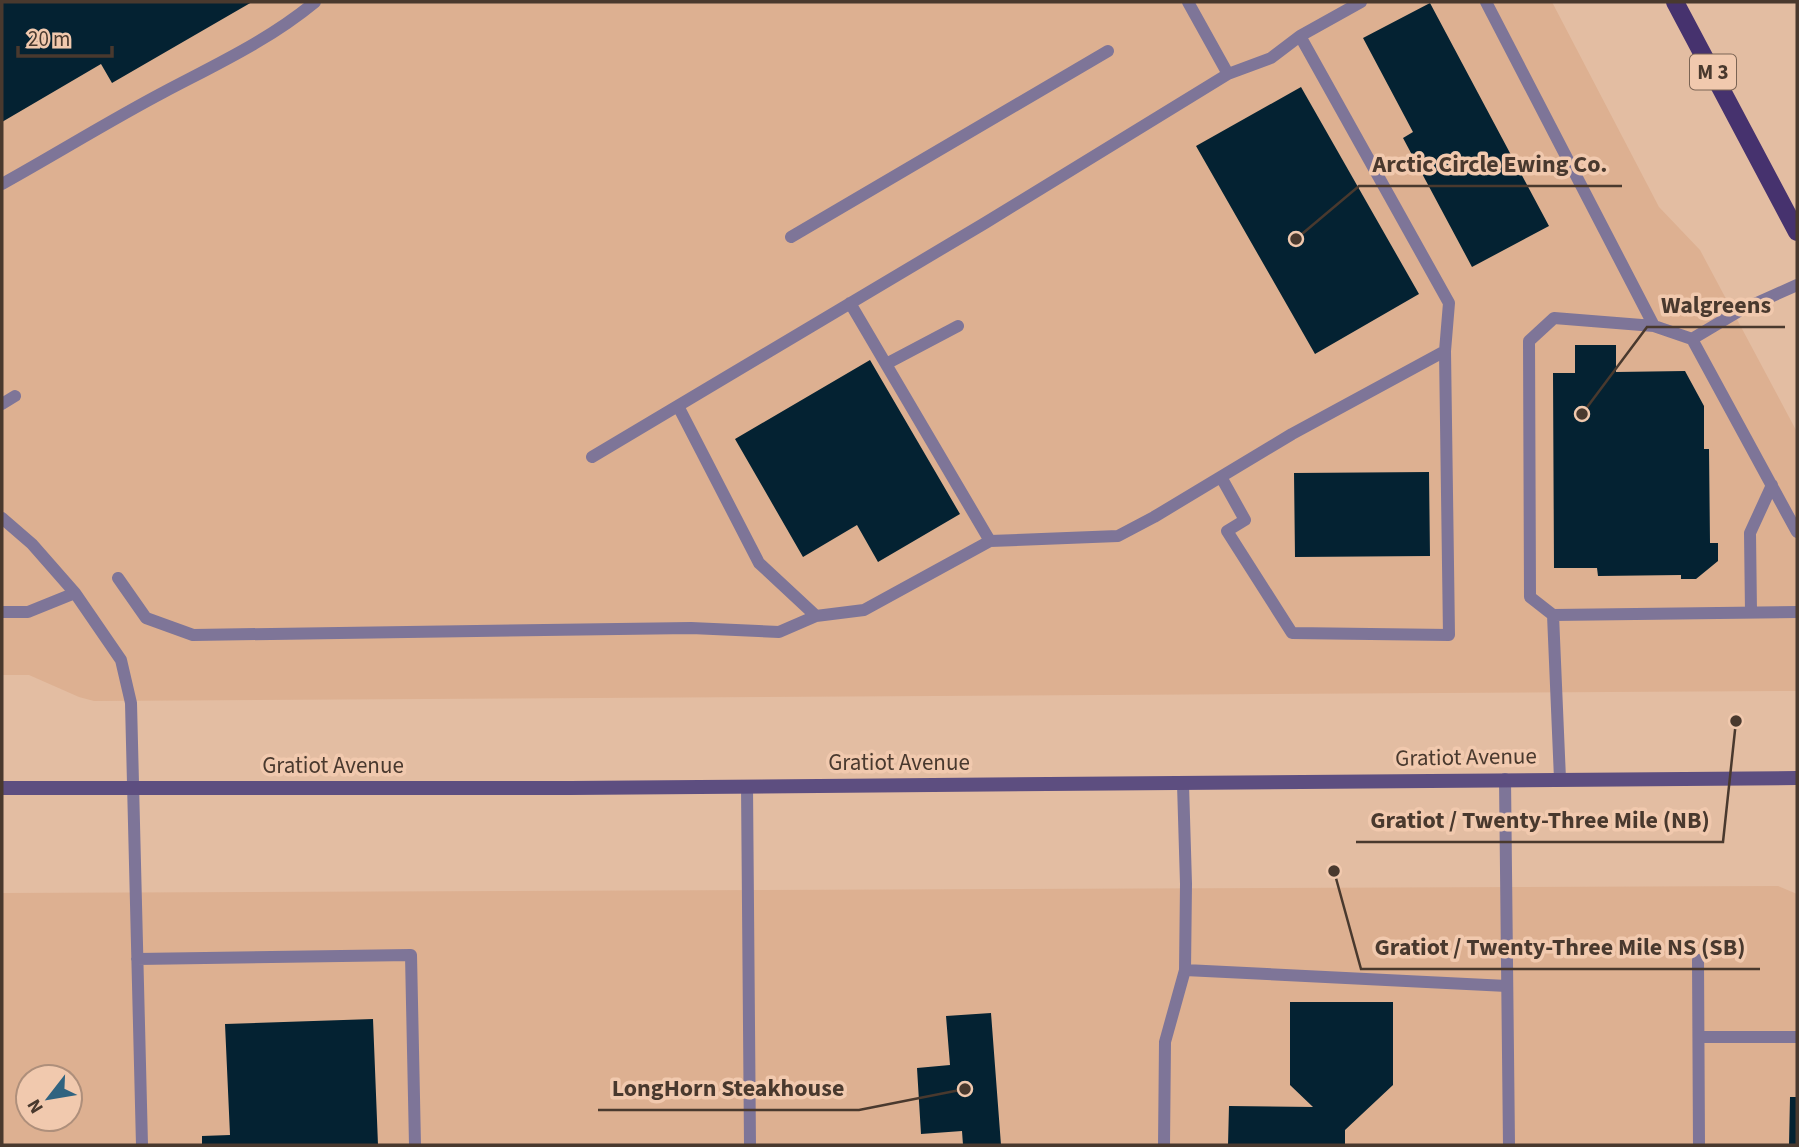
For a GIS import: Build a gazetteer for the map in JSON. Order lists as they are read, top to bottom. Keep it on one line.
{"streets":{"main road":["M 3","Gratiot Avenue"]},"places":["Arctic Circle Ewing Co.","Walgreens","Gratiot / Twenty-Three Mile (NB)","Gratiot / Twenty-Three Mile NS (SB)","LongHorn Steakhouse"],"scale_bar":"20 m","north":"bottom left"}
